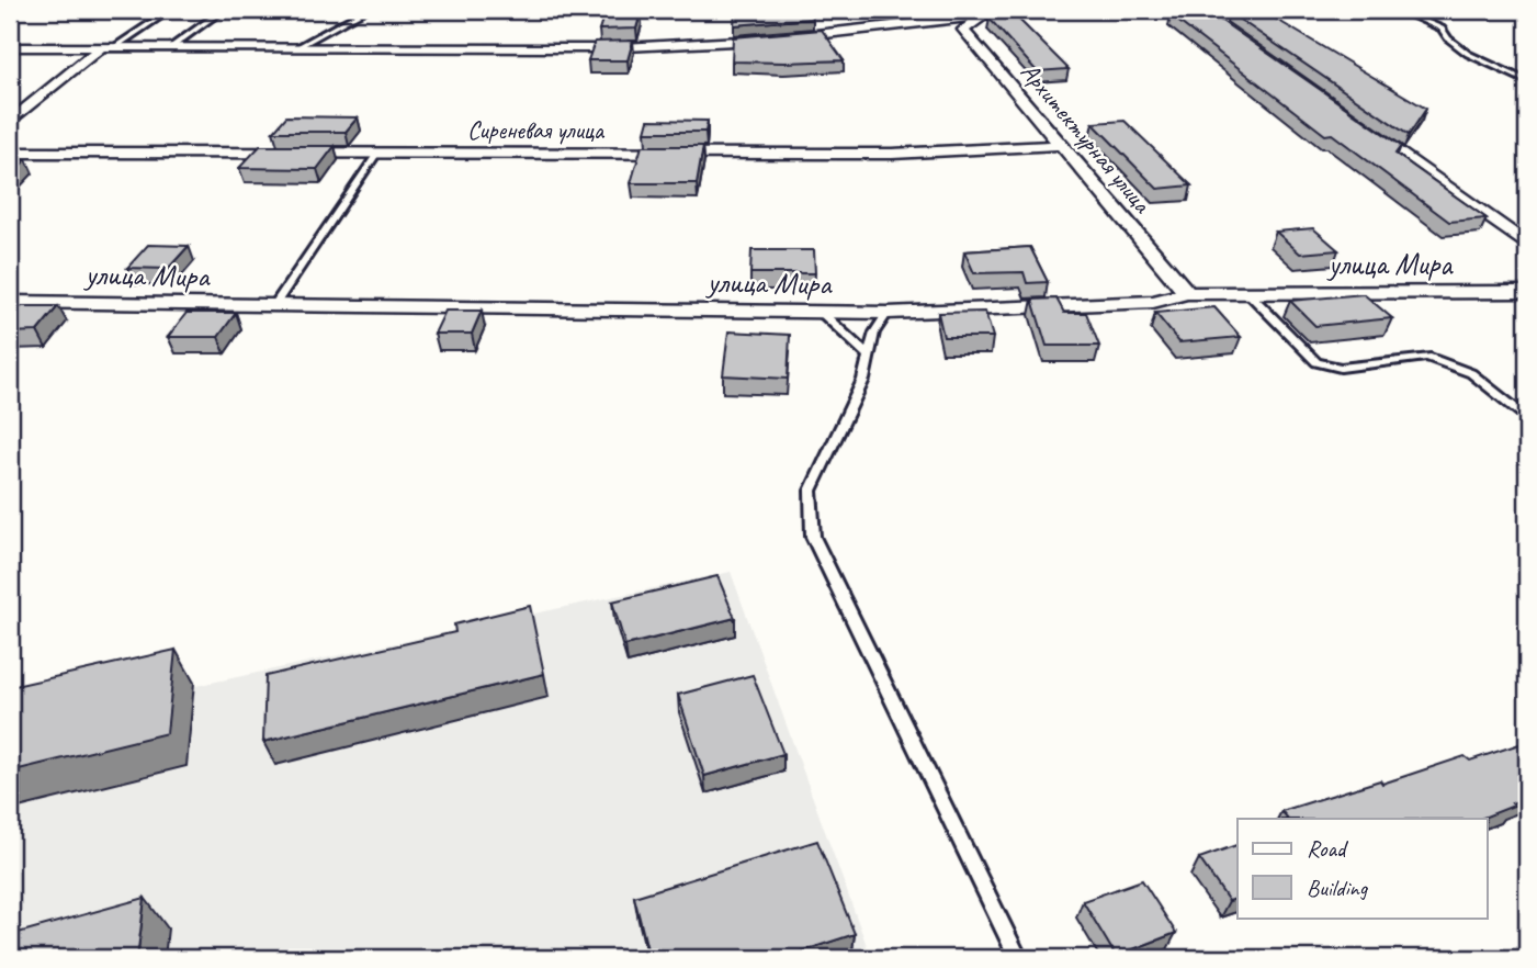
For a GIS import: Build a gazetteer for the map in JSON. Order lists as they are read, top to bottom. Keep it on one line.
{"streets":{"street":["Сиреневая улица","Архитектурная улица","улица Мира"]},"crossings":[["Сиреневая улица","Архитектурная улица"],["Архитектурная улица","улица Мира"]],"legend":["Road","Building"]}
